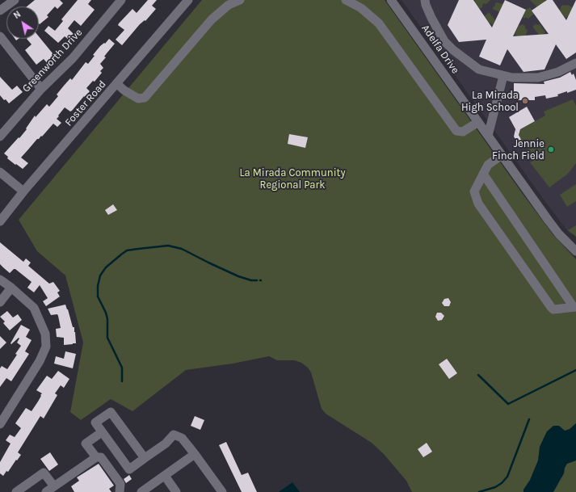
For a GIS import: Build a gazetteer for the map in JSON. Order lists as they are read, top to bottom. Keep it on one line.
{"streets":{"street":["Adelfa Drive","Greenworth Drive","Foster Road"]},"parks":["La Mirada Community Regional Park"],"places":["La Mirada High School","Jennie Finch Field"],"north":"top left"}
